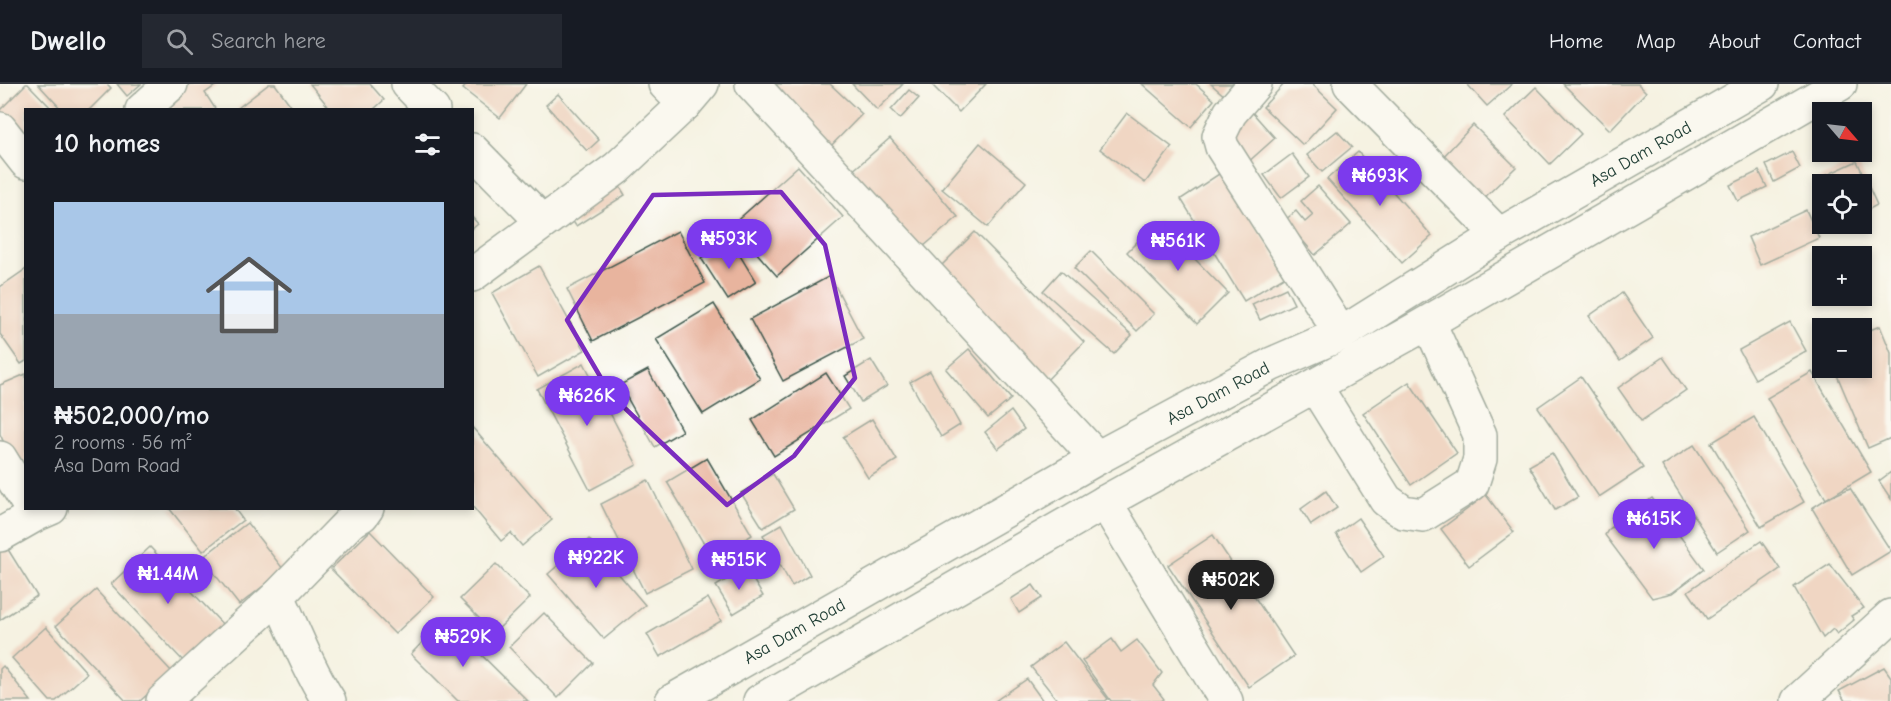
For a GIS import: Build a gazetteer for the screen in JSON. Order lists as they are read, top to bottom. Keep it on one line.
{"streets":{"main road":["Asa Dam Road"]},"north":"bottom right","page":{"header":"Dwello","search":"Search here","nav":["Home","Map","About","Contact"],"map_buttons":["+","−"],"heading":"10 homes","price":["₦693K","₦593K","₦561K","₦626K","₦615K","₦922K","₦515K","₦1.44M","₦502K","₦529K"],"list":[{"name":"₦502,000/mo","note":"2 rooms · 56 m² · Asa Dam Road"}]}}
